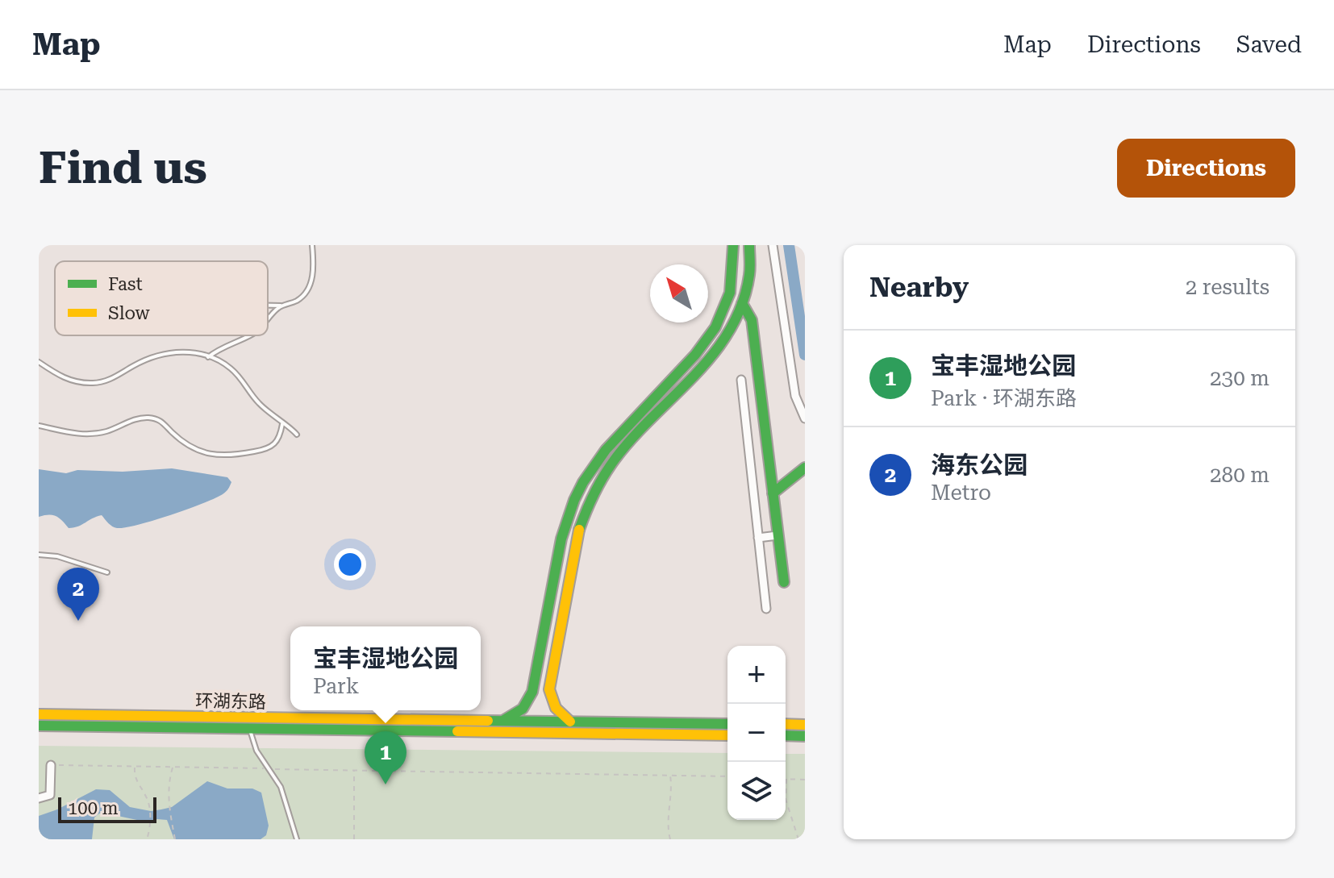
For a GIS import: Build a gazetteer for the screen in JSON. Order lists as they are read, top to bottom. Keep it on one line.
{"streets":{"main road":["环湖东路"]},"legend":["Fast","Slow"],"scale_bar":"100 m","north":"top left","page":{"header":"Map","nav":["Map","Directions","Saved"],"buttons":"Directions","title":"Find us","heading":["Nearby","2 results"],"list":[{"mark":"1","name":"宝丰湿地公园","note":"Park · 环湖东路","value":"230 m"},{"mark":"2","name":"海东公园","note":"Metro","value":"280 m"}],"pins":["2","1"],"popup":["宝丰湿地公园","Park"],"map_buttons":["+","−"],"scale":"100 m"}}
